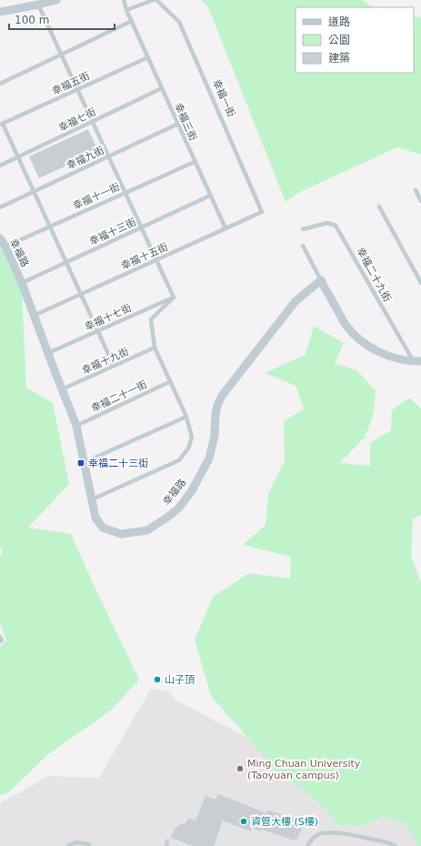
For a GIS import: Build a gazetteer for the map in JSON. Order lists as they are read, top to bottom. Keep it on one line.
{"streets":{"street":["幸福路"],"lane":["幸福五街","幸福一街","幸福七街","幸福三街","幸福九街","幸福十一街","幸福十三街","幸福十五街","幸福二十九街","幸福十七街","幸福十九街","幸福二十一街"]},"crossings":[["幸福五街","幸福三街"],["幸福一街","幸福三街"],["幸福一街","幸福十五街"],["幸福七街","幸福三街"],["幸福三街","幸福九街"],["幸福三街","幸福十一街"],["幸福三街","幸福十三街"],["幸福三街","幸福十五街"],["幸福十一街","幸福路"],["幸福十三街","幸福路"],["幸福路","幸福十五街"],["幸福路","幸福十七街"],["幸福路","幸福十九街"],["幸福路","幸福二十一街"]],"places":{"transit":["幸福二十三街"],"other":["山子頂","Ming Chuan University (Taoyuan campus)","資管大樓 (S樓)"]},"legend":["道路","公園","建築"],"scale_bar":"100 m"}
